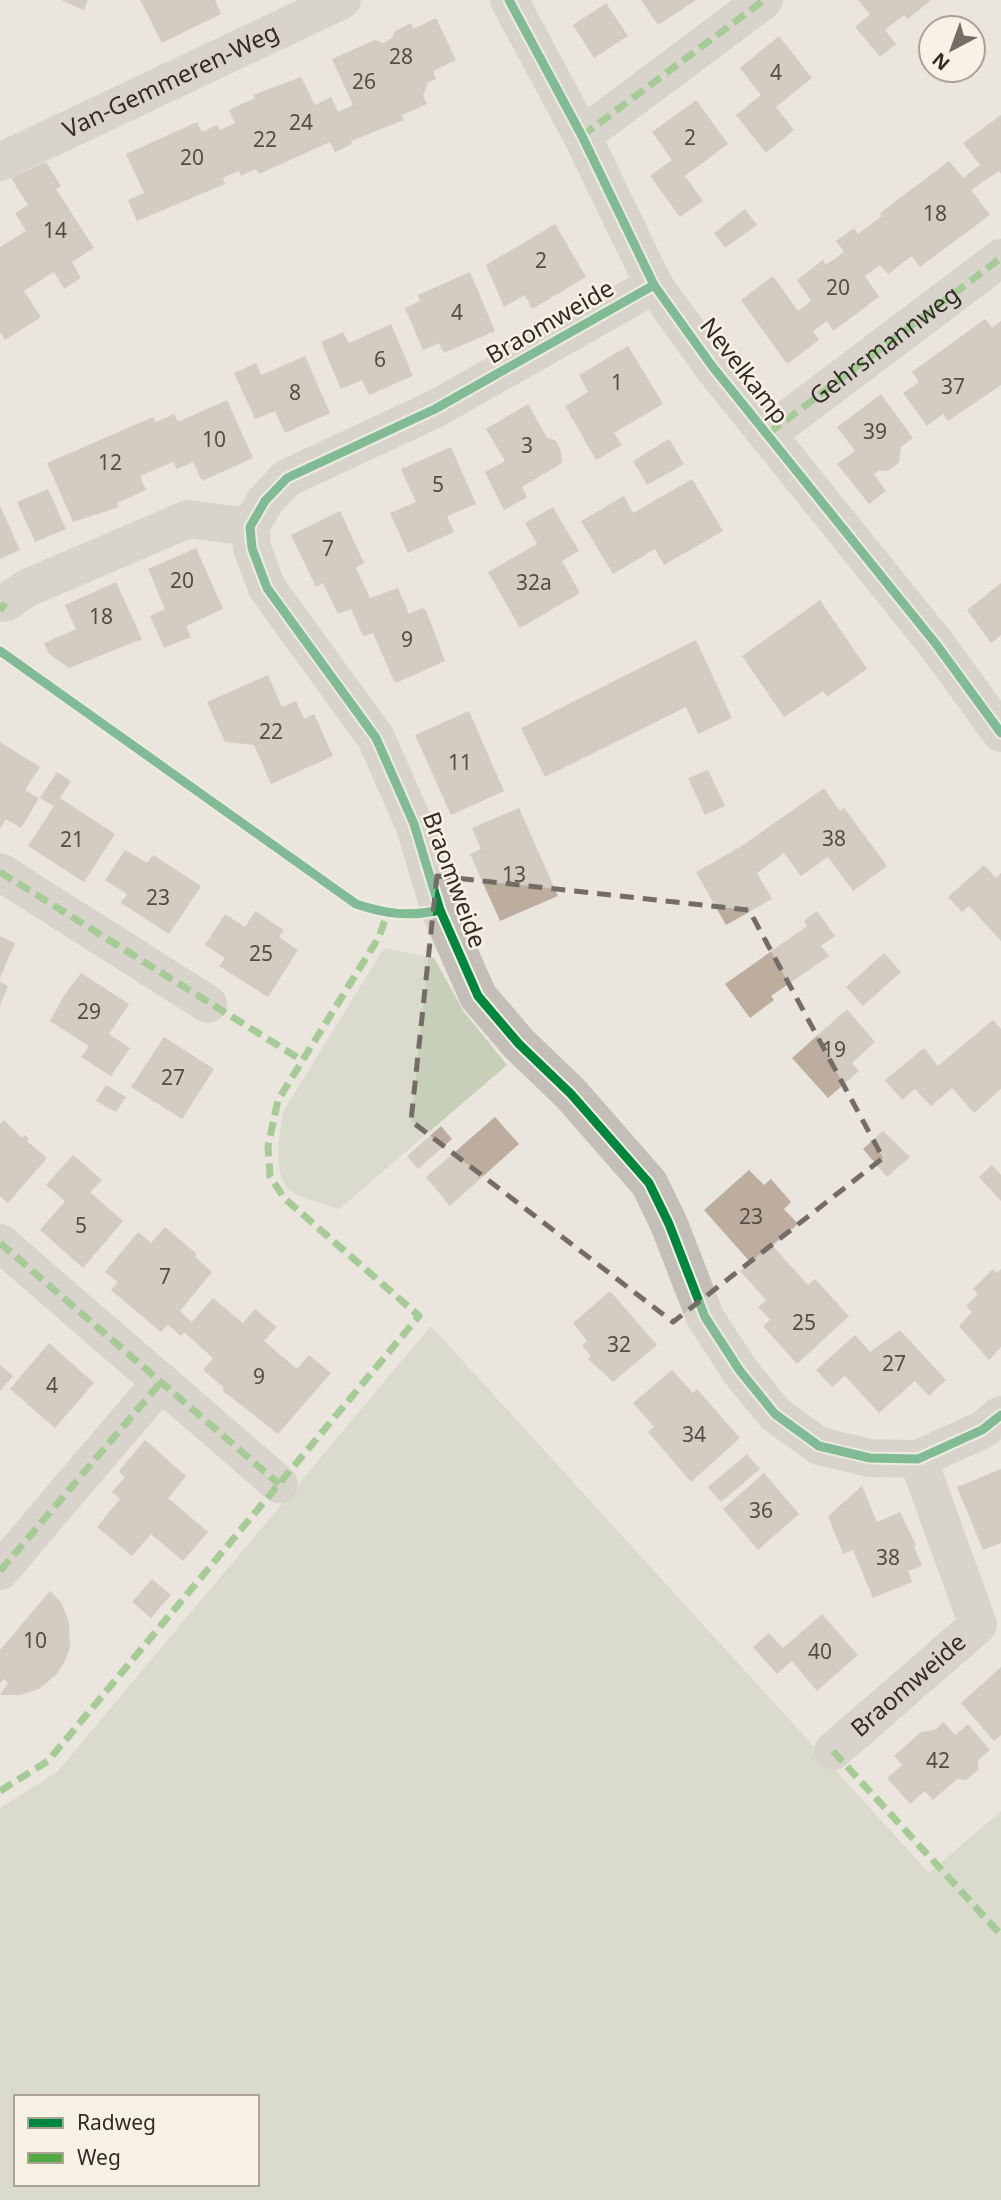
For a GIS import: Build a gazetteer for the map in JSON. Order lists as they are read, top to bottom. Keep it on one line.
{"streets":{"street":["Van-Gemmeren-Weg","Braomweide","Gehrsmannweg","Nevelkamp"]},"crossings":[["Braomweide","Nevelkamp"],["Gehrsmannweg","Nevelkamp"]],"house_numbers":["28","4","26","24","2","22","20","18","14","2","20","4","6","1","37","8","39","10","3","12","5","7","20","32a","18","9","22","11","38","21","13","23","25","29","19","27","23","5","7","25","32","27","9","4","34","36","38","10","40","42"],"legend":["Radweg","Weg"],"north":"bottom left"}
